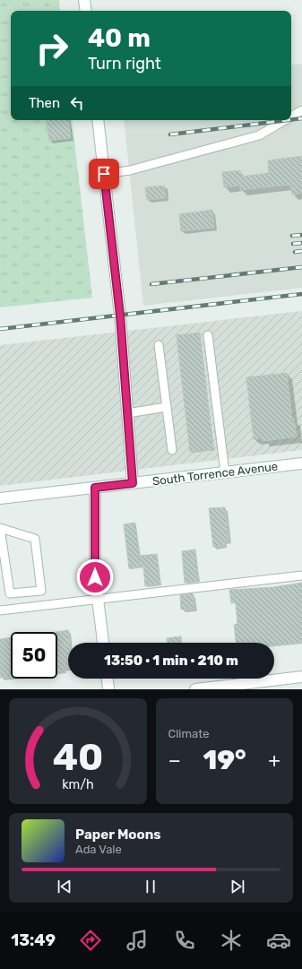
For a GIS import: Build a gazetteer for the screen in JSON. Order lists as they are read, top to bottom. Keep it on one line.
{"streets":{"main road":["South Torrence Avenue"]},"page":{"turn":["40 m","Turn right"],"then":"Then","limit":"50","trip":"13:50 · 1 min · 210 m","tile":"Climate","heat":["−","19°","+"],"song":["Paper Moons","Ada Vale"],"tabs":"13:49","gauge":["40","km/h"]}}
